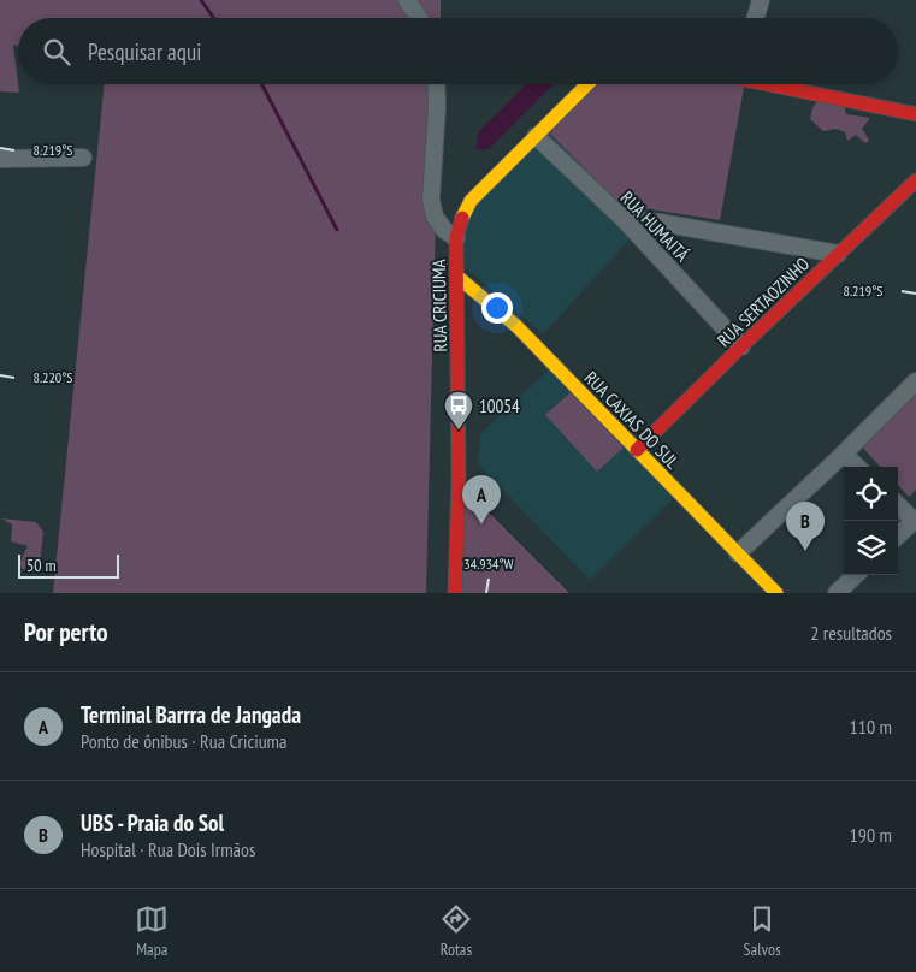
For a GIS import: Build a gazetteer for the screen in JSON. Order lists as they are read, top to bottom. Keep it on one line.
{"streets":{"street":["RUA HUMAITÁ","RUA SERTAOZINHO","RUA CRICIUMA","RUA CAXIAS DO SUL"]},"crossings":[["RUA HUMAITÁ","RUA SERTAOZINHO"],["RUA HUMAITÁ","RUA CRICIUMA"],["RUA SERTAOZINHO","RUA CAXIAS DO SUL"],["RUA CRICIUMA","RUA CAXIAS DO SUL"]],"places":{"bus stop":["10054"]},"scale_bar":"50 m","page":{"search":"Pesquisar aqui","pins":["A","B"],"scale":"50 m","heading":["Por perto","2 resultados"],"list":[{"mark":"A","name":"Terminal Barrra de Jangada","note":"Ponto de ônibus · Rua Criciuma","value":"110 m"},{"mark":"B","name":"UBS - Praia do Sol","note":"Hospital · Rua Dois Irmãos","value":"190 m"}],"nav":["Mapa","Rotas","Salvos"]},"coordinates":["8.219°S","8.220°S","34.934°W"]}
